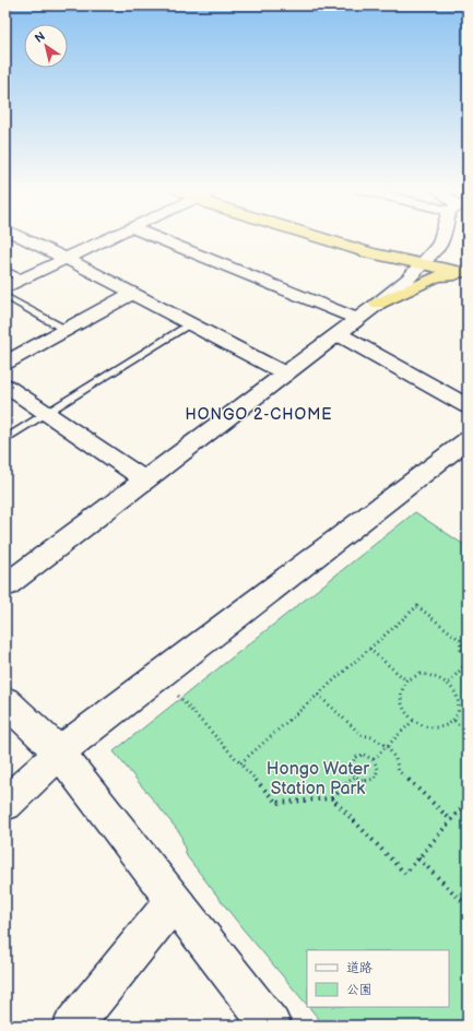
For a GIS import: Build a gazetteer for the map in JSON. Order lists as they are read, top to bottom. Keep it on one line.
{"districts":["HONGO 2-CHOME"],"parks":["Hongo Water Station Park"],"legend":["道路","公園"],"north":"top left"}
